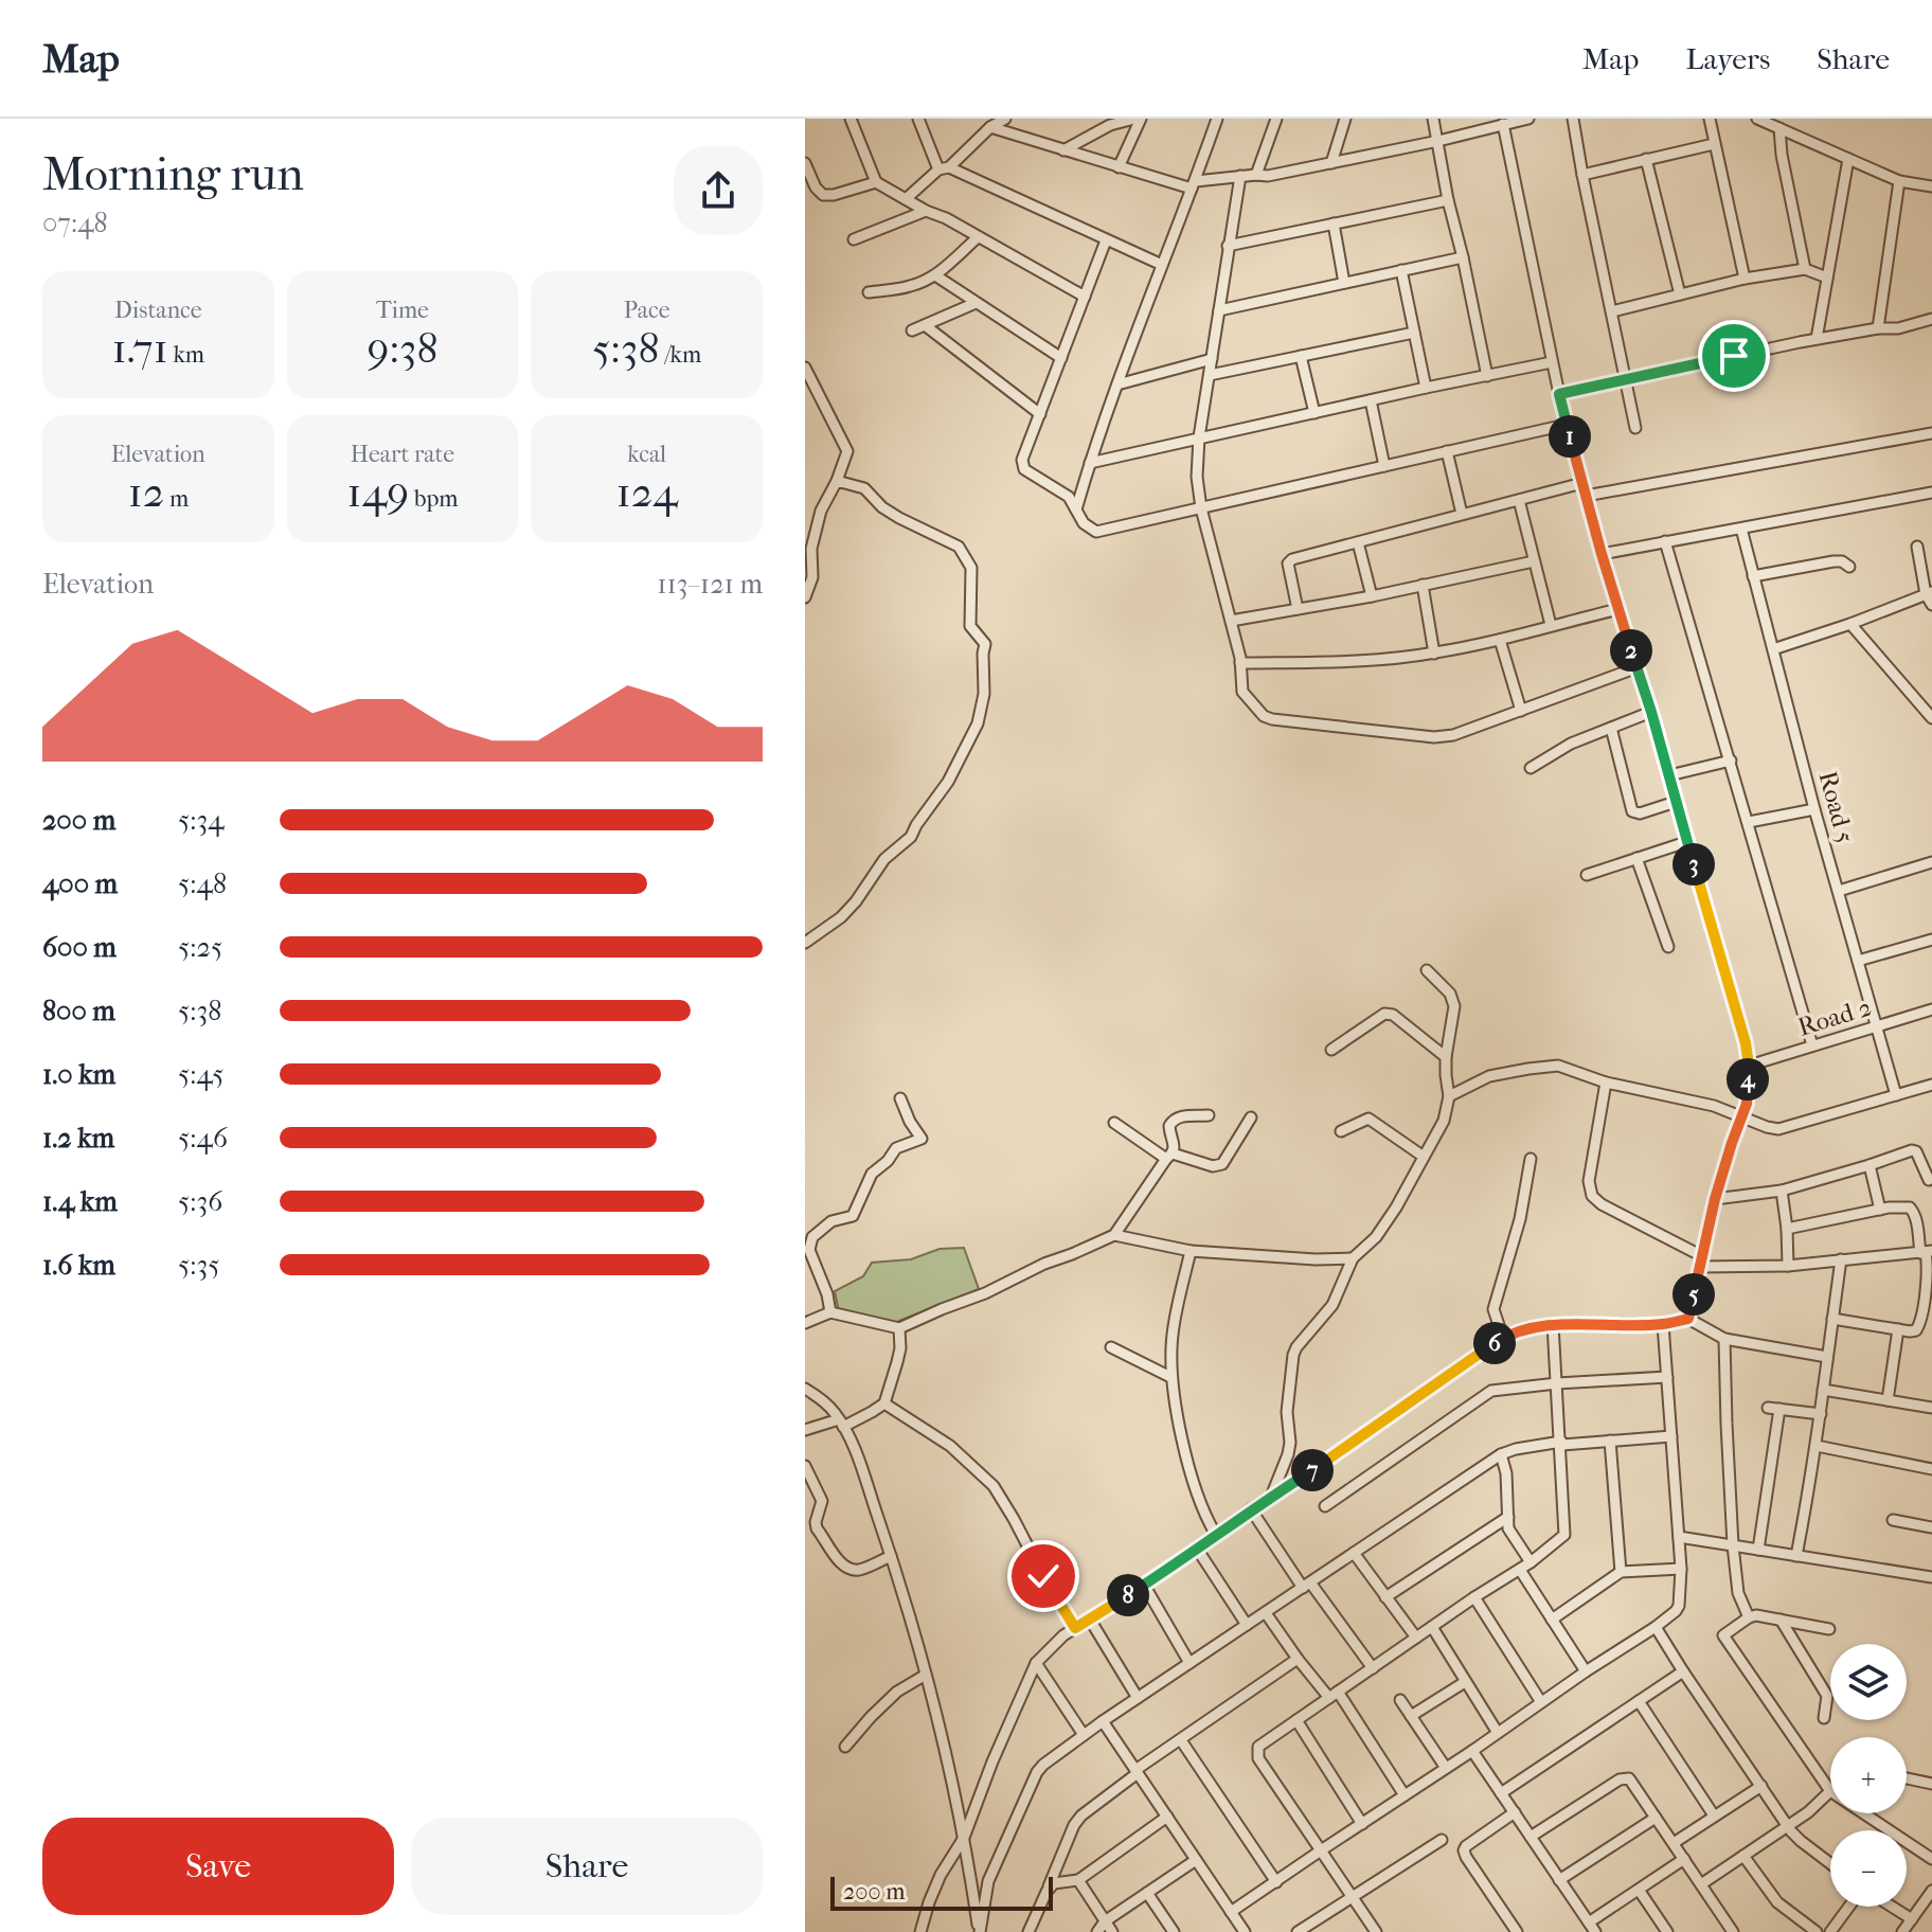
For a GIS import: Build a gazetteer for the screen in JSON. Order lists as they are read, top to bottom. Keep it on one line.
{"streets":{"street":["Road 5","Road 2"]},"crossings":[["Road 5","Road 2"]],"scale_bar":"200 m","page":{"header":"Map","nav":["Map","Layers","Share"],"heading":["Morning run","07:48"],"stats":[["Distance","1.71 km"],["Time","9:38"],["Pace","5:38 /km"],["Elevation","12 m"],["Heart rate","149 bpm"],["kcal","124"]],"pins":["1","2","3","4","5","6","7","8"],"chart":["Elevation","113–121 m"],"list":[{"name":"200 m","note":"5:34"},{"name":"400 m","note":"5:48"},{"name":"600 m","note":"5:25"},{"name":"800 m","note":"5:38"},{"name":"1.0 km","note":"5:45"},{"name":"1.2 km","note":"5:46"},{"name":"1.4 km","note":"5:36"},{"name":"1.6 km","note":"5:35"}],"map_buttons":["+","−"],"buttons":["Save","Share"],"scale":"200 m"}}
